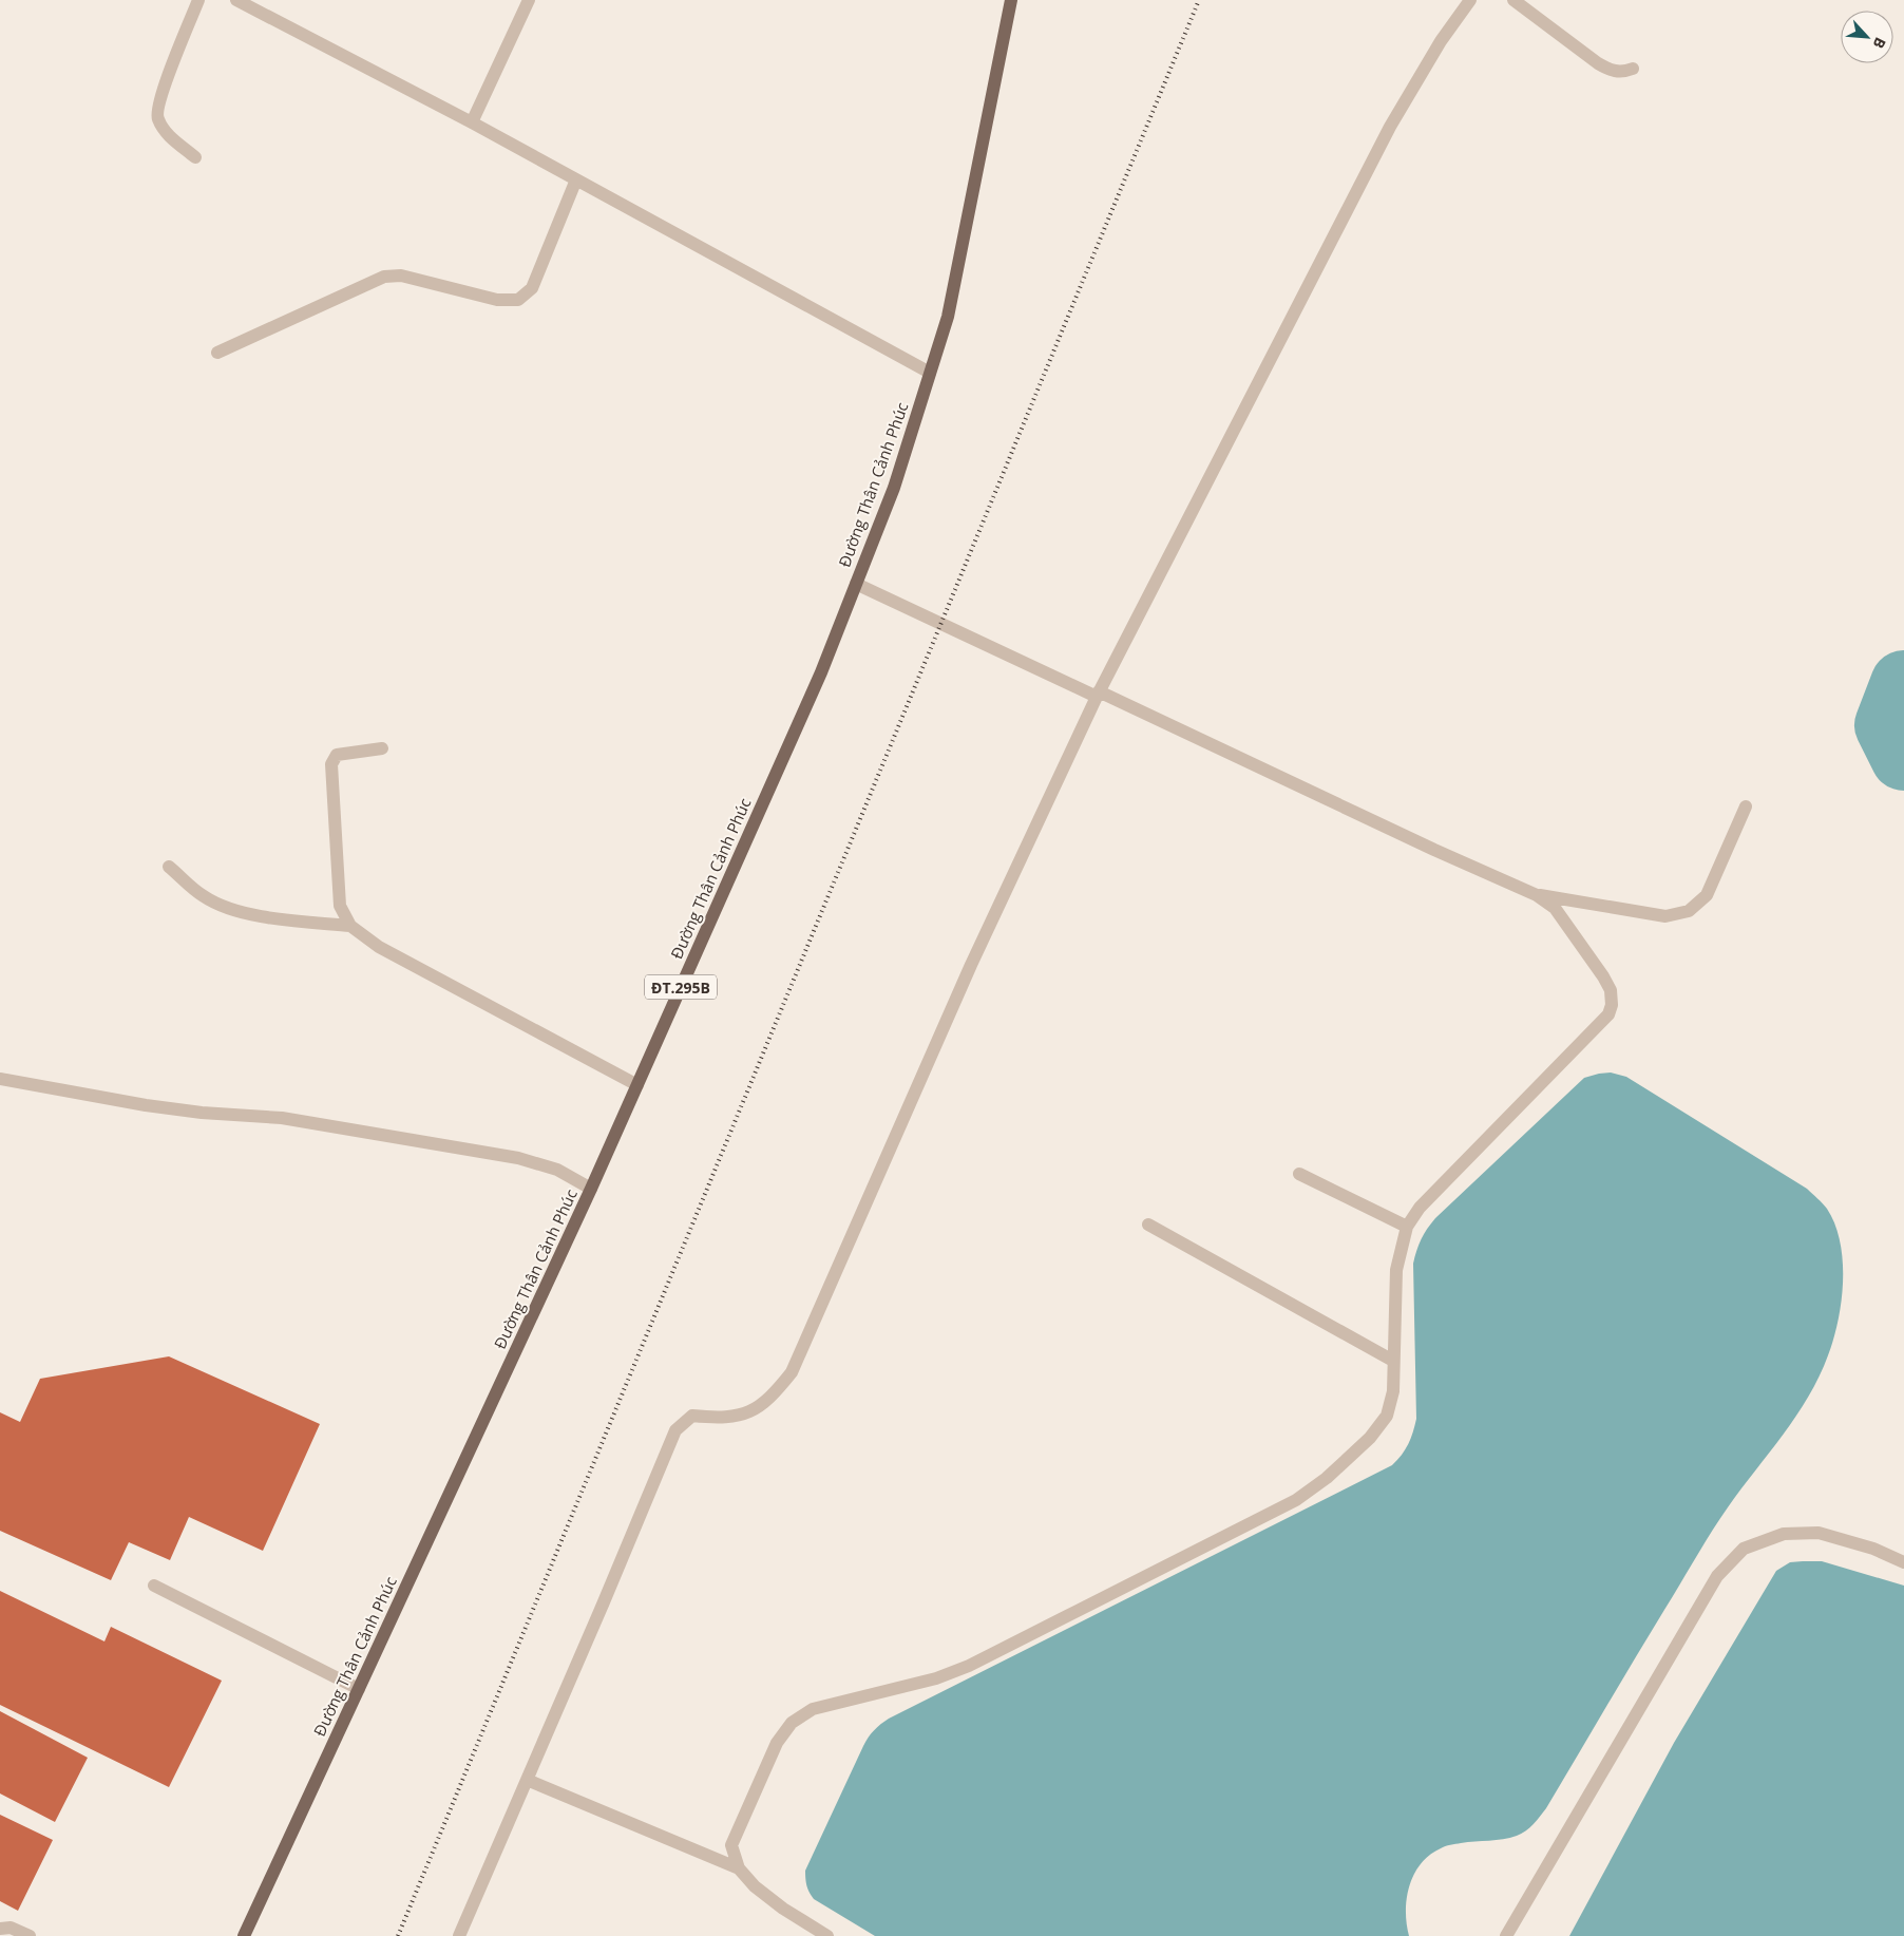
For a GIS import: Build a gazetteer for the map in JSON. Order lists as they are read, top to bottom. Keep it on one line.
{"streets":{"main road":["Đường Thân Cảnh Phúc","ĐT.295B"]},"north":"bottom right"}
